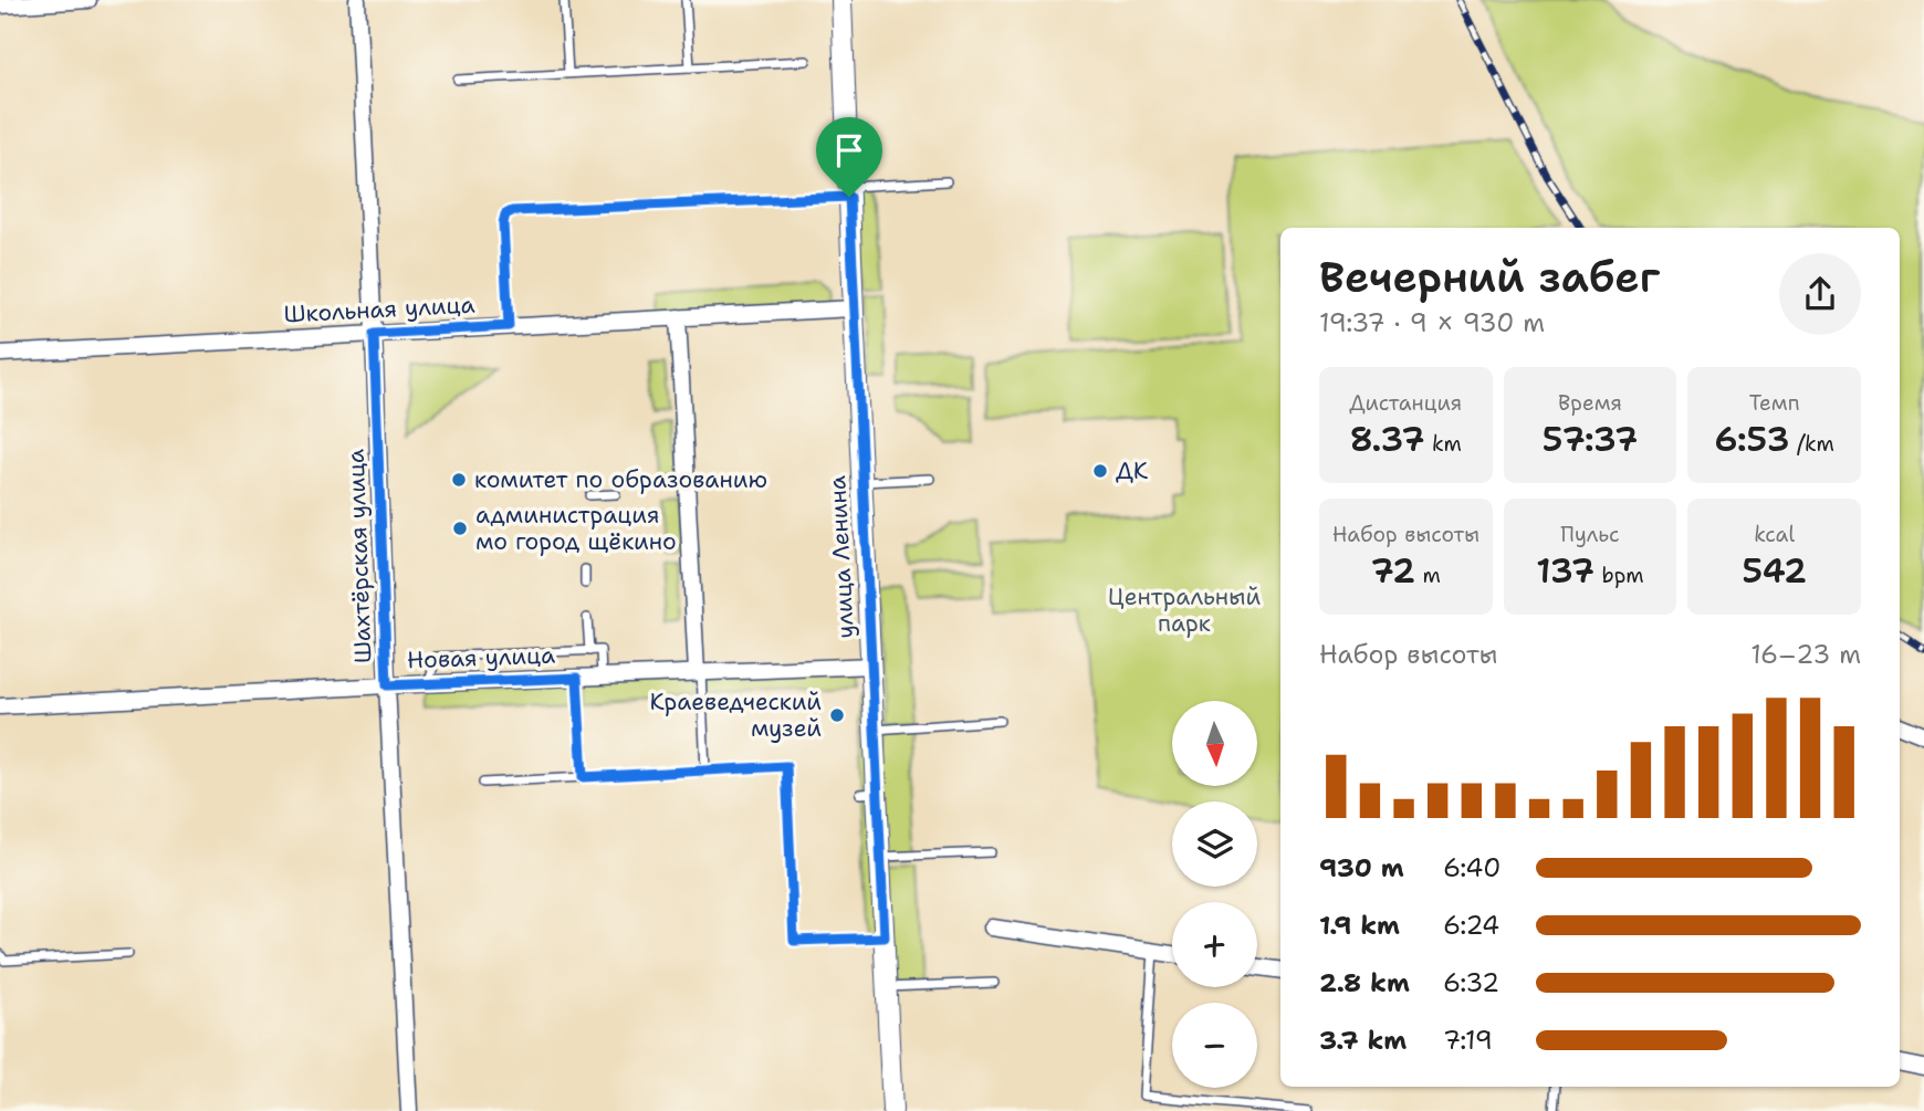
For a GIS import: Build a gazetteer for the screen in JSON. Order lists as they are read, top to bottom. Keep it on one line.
{"streets":{"street":["Школьная улица","Шахтёрская улица","улица Ленина","Новая улица"]},"crossings":[["Школьная улица","Шахтёрская улица"],["Школьная улица","улица Ленина"],["Шахтёрская улица","Новая улица"],["улица Ленина","Новая улица"]],"parks":["Центральный парк"],"places":["ДК","комитет по образованию","администрация мо город щёкино","Краеведческий музей"],"north":"bottom","page":{"heading":["Вечерний забег","19:37 · 9 × 930 m"],"stats":[["Дистанция","8.37 km"],["Время","57:37"],["Темп","6:53 /km"],["Набор высоты","72 m"],["Пульс","137 bpm"],["kcal","542"]],"chart":["Набор высоты","16–23 m"],"map_buttons":["+","−"],"list":[{"name":"930 m","note":"6:40"},{"name":"1.9 km","note":"6:24"},{"name":"2.8 km","note":"6:32"},{"name":"3.7 km","note":"7:19"}]}}
